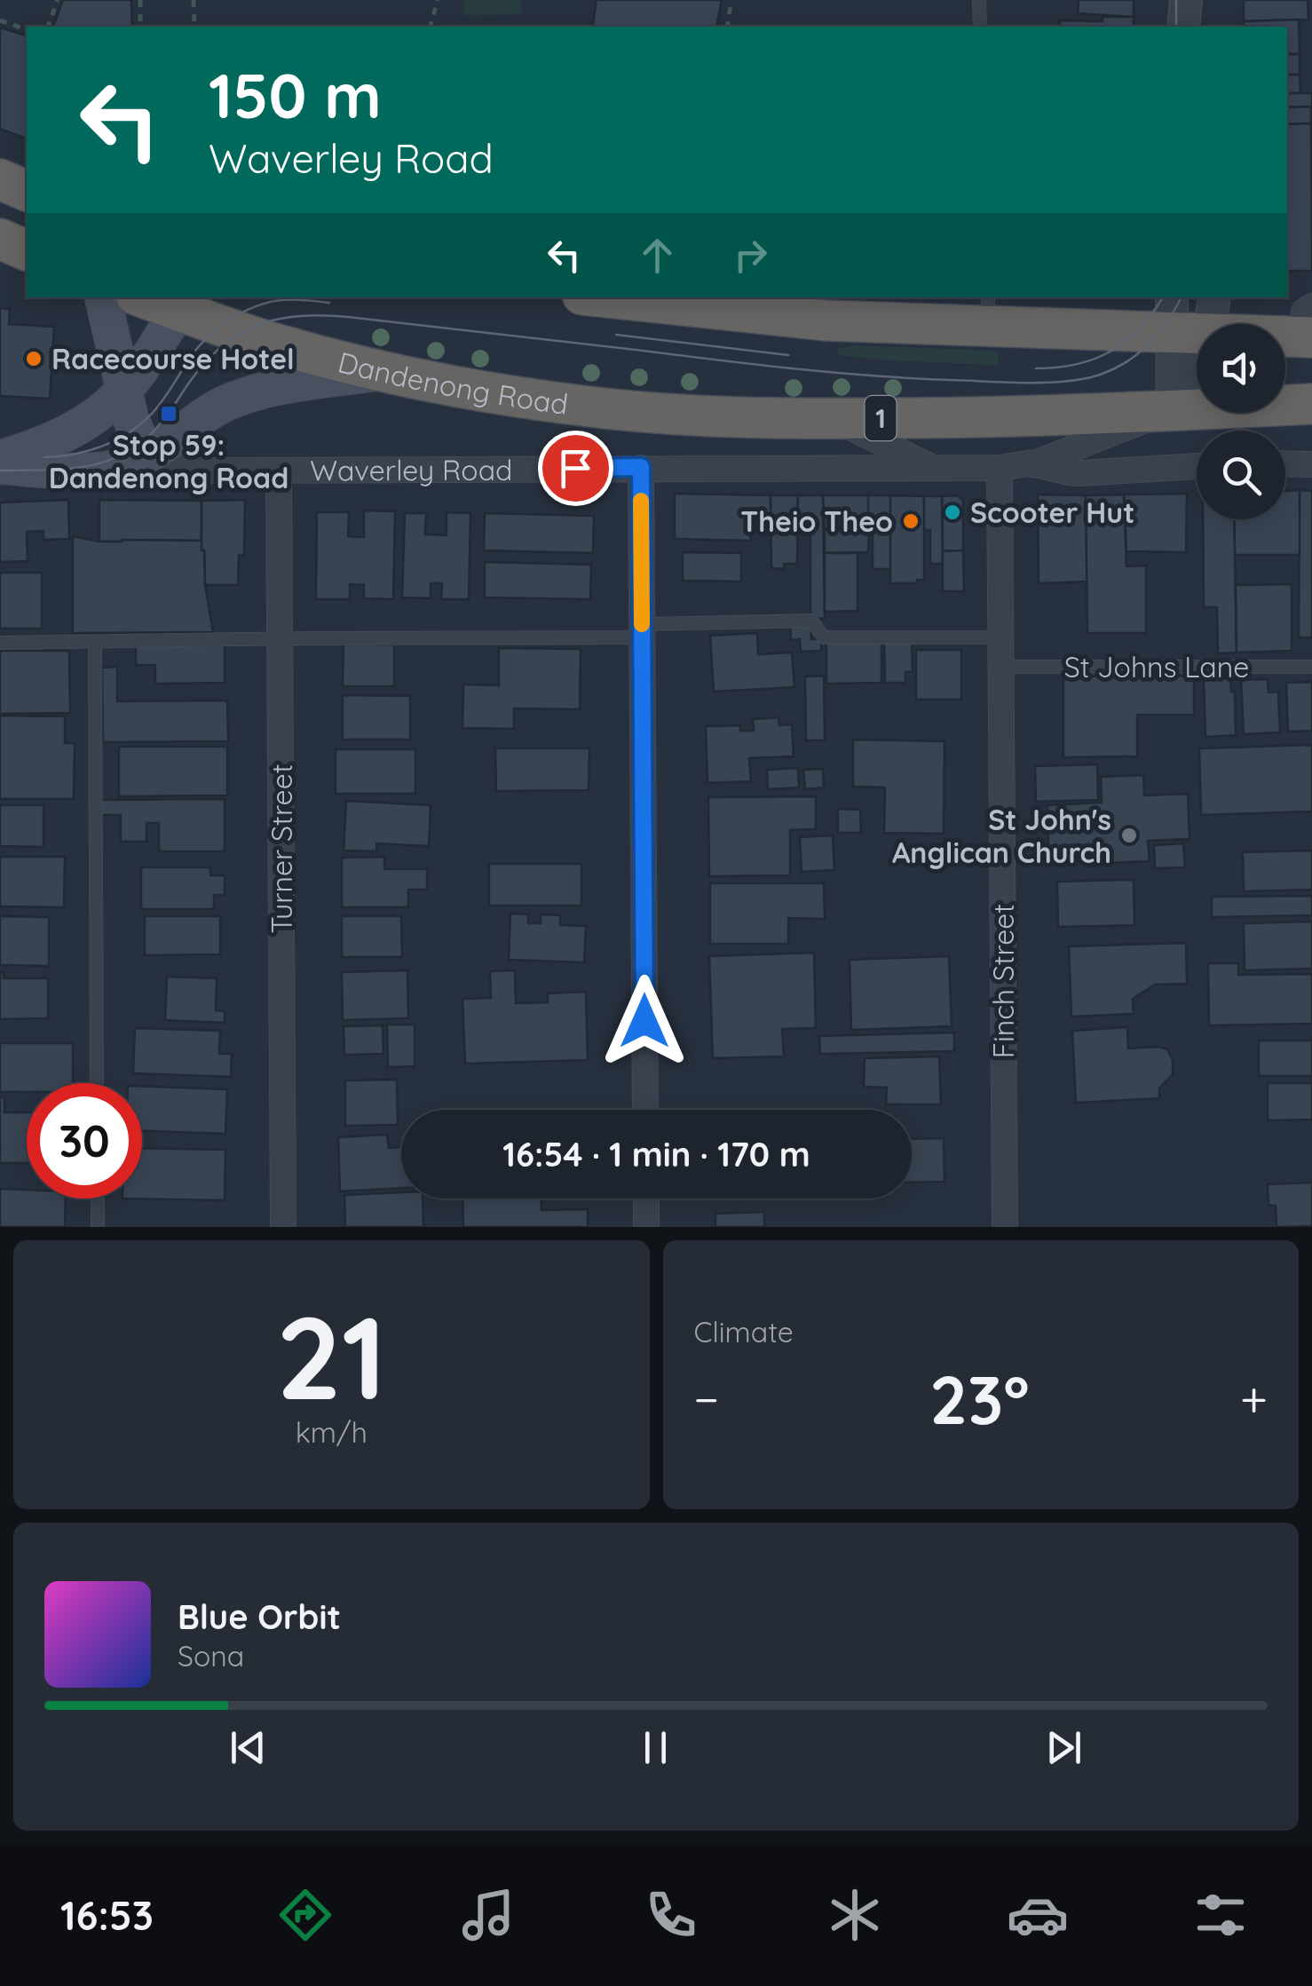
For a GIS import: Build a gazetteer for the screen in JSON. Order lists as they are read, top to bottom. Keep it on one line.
{"streets":{"highway":["Dandenong Road","1"],"street":["Waverley Road","Turner Street","Finch Street"],"lane":["St Johns Lane"]},"crossings":[["Dandenong Road","Waverley Road"],["Waverley Road","Turner Street"],["Waverley Road","Finch Street"],["St Johns Lane","Finch Street"]],"places":{"other":["Racecourse Hotel","Scooter Hut","Theio Theo","St John's Anglican Church"],"transit":["Stop 59: Dandenong Road"]},"page":{"turn":["150 m","Waverley Road"],"limit":"30","trip":"16:54 · 1 min · 170 m","tile":[["21","km/h"],"Climate"],"heat":["−","23°","+"],"song":["Blue Orbit","Sona"],"tabs":"16:53"}}
